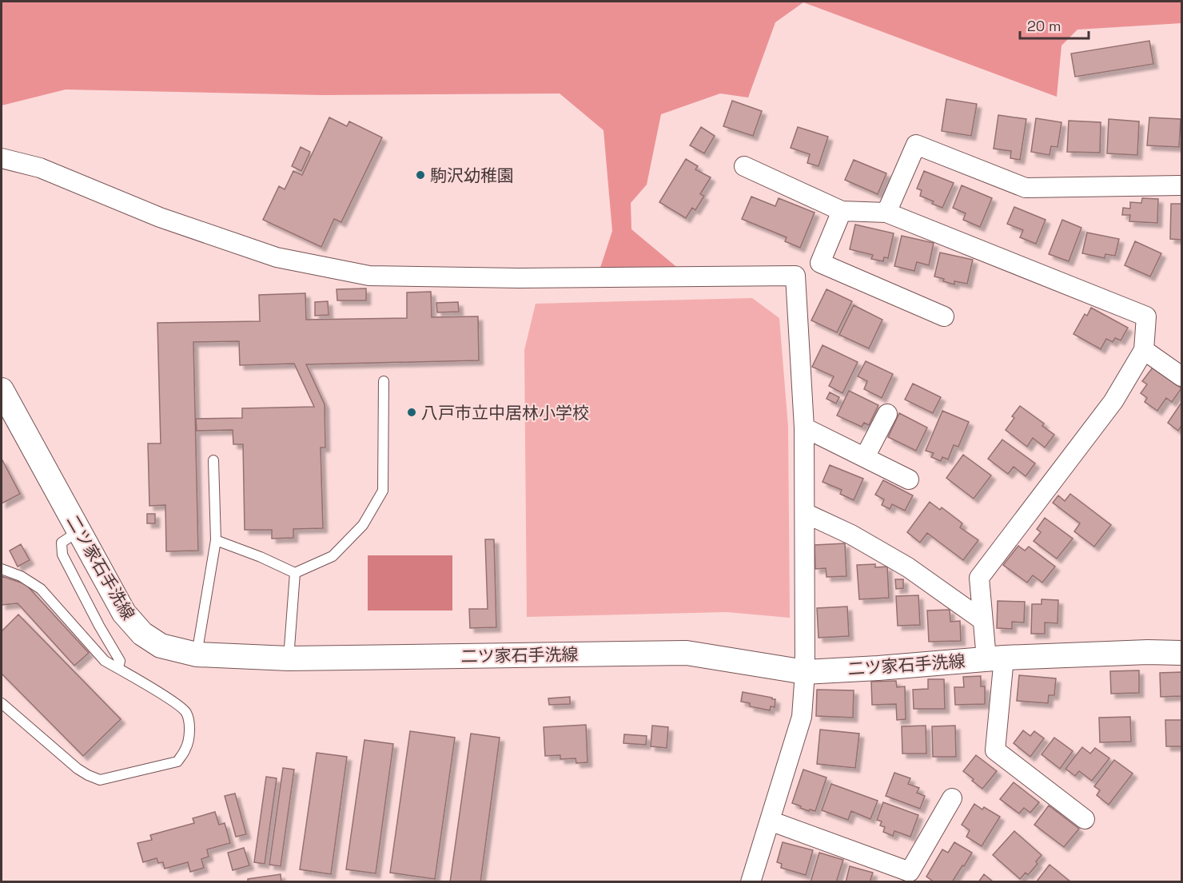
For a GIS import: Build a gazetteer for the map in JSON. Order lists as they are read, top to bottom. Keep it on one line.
{"streets":{"street":["二ツ家石手洗線"]},"places":["駒沢幼稚園","八戸市立中居林小学校"],"scale_bar":"20 m"}
